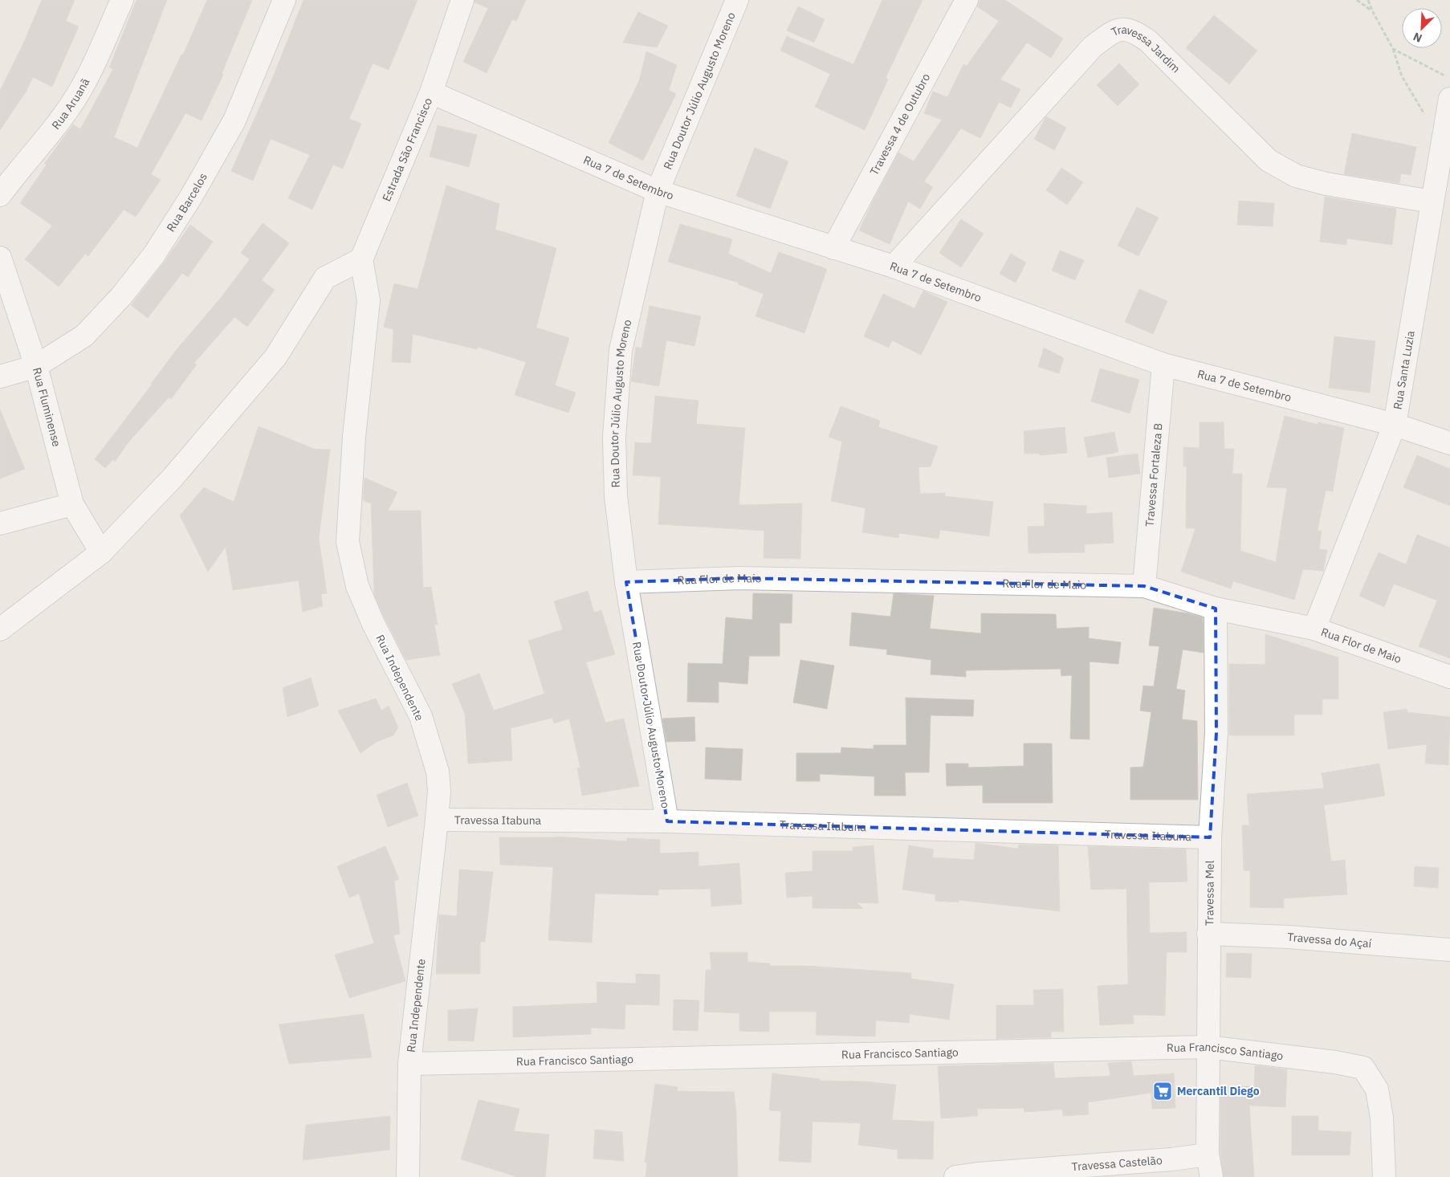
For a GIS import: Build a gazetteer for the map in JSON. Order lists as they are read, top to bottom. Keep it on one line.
{"streets":{"street":["Travessa Jardim","Rua Doutor Júlio Augusto Moreno","Rua Aruanã","Travessa 4 de Outubro","Estrada São Francisco","Rua 7 de Setembro","Rua Barcelos","Rua Santa Luzia","Rua Fluminense","Travessa Fortaleza B","Rua Flor de Maio","Rua Independente","Travessa Itabuna","Travessa Mel","Travessa do Açaí","Rua Francisco Santiago","Travessa Castelão"]},"crossings":[["Travessa Jardim","Rua 7 de Setembro"],["Travessa Jardim","Rua Santa Luzia"],["Rua Doutor Júlio Augusto Moreno","Rua 7 de Setembro"],["Rua Doutor Júlio Augusto Moreno","Rua Flor de Maio"],["Rua Doutor Júlio Augusto Moreno","Travessa Itabuna"],["Travessa 4 de Outubro","Rua 7 de Setembro"],["Estrada São Francisco","Rua 7 de Setembro"],["Estrada São Francisco","Rua Independente"],["Rua 7 de Setembro","Rua Santa Luzia"],["Rua 7 de Setembro","Travessa Fortaleza B"],["Rua Barcelos","Rua Fluminense"],["Rua Santa Luzia","Rua Flor de Maio"],["Travessa Fortaleza B","Rua Flor de Maio"],["Rua Flor de Maio","Travessa Mel"],["Rua Independente","Travessa Itabuna"],["Rua Independente","Rua Francisco Santiago"],["Travessa Itabuna","Travessa Mel"],["Travessa Mel","Travessa do Açaí"],["Travessa Mel","Rua Francisco Santiago"],["Travessa Mel","Travessa Castelão"]],"places":{"supermarket":["Mercantil Diego"]},"north":"bottom left"}
